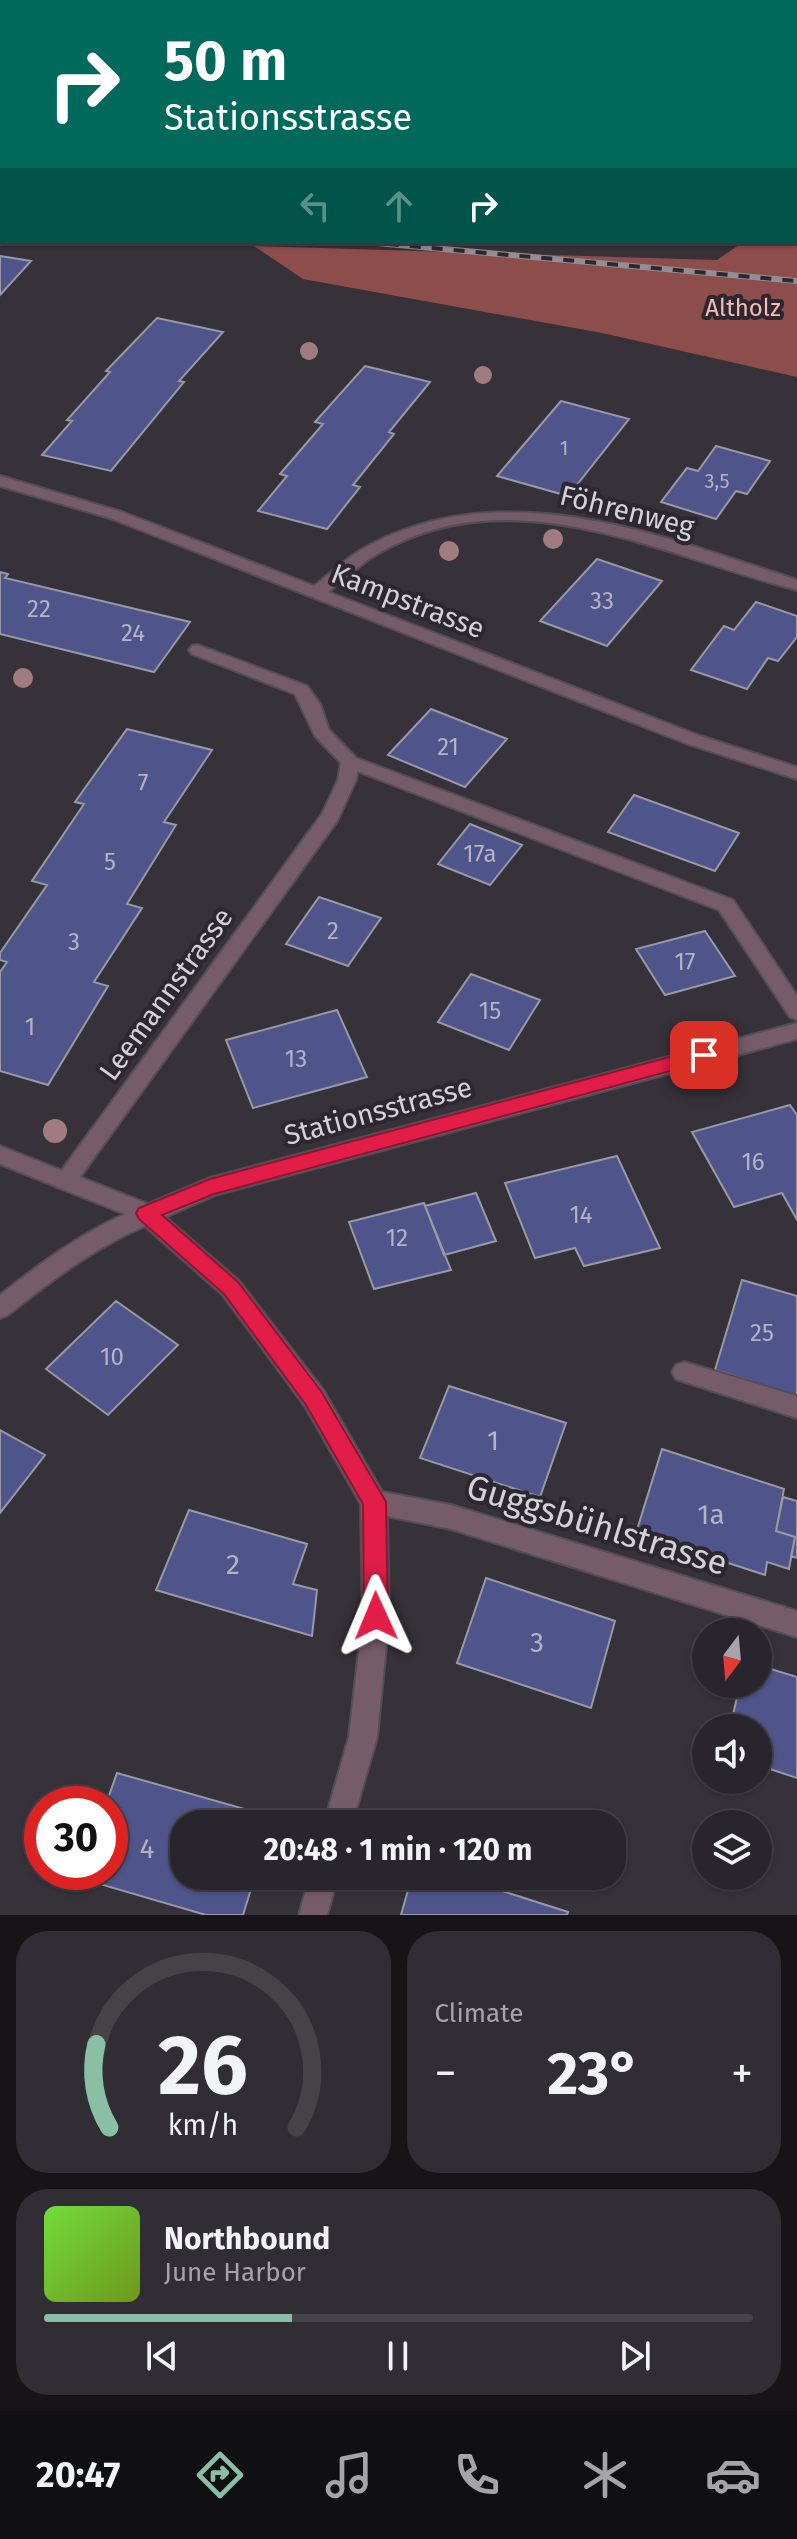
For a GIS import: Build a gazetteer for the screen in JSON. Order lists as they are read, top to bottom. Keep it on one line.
{"streets":{"street":["Föhrenweg","Kampstrasse","Leemannstrasse","Stationsstrasse","Guggsbühlstrasse"]},"crossings":[["Föhrenweg","Kampstrasse"]],"parks":["Altholz"],"house_numbers":["1","3,5","33","22","24","21","7","17a","5","2","3","17","15","1","13","16","14","12","25","10","1","1a","2","3","4"],"north":"bottom","page":{"turn":["50 m","Stationsstrasse"],"limit":"30","trip":"20:48 · 1 min · 120 m","tile":"Climate","heat":["−","23°","+"],"song":["Northbound","June Harbor"],"tabs":"20:47","gauge":["26","km/h"]}}
